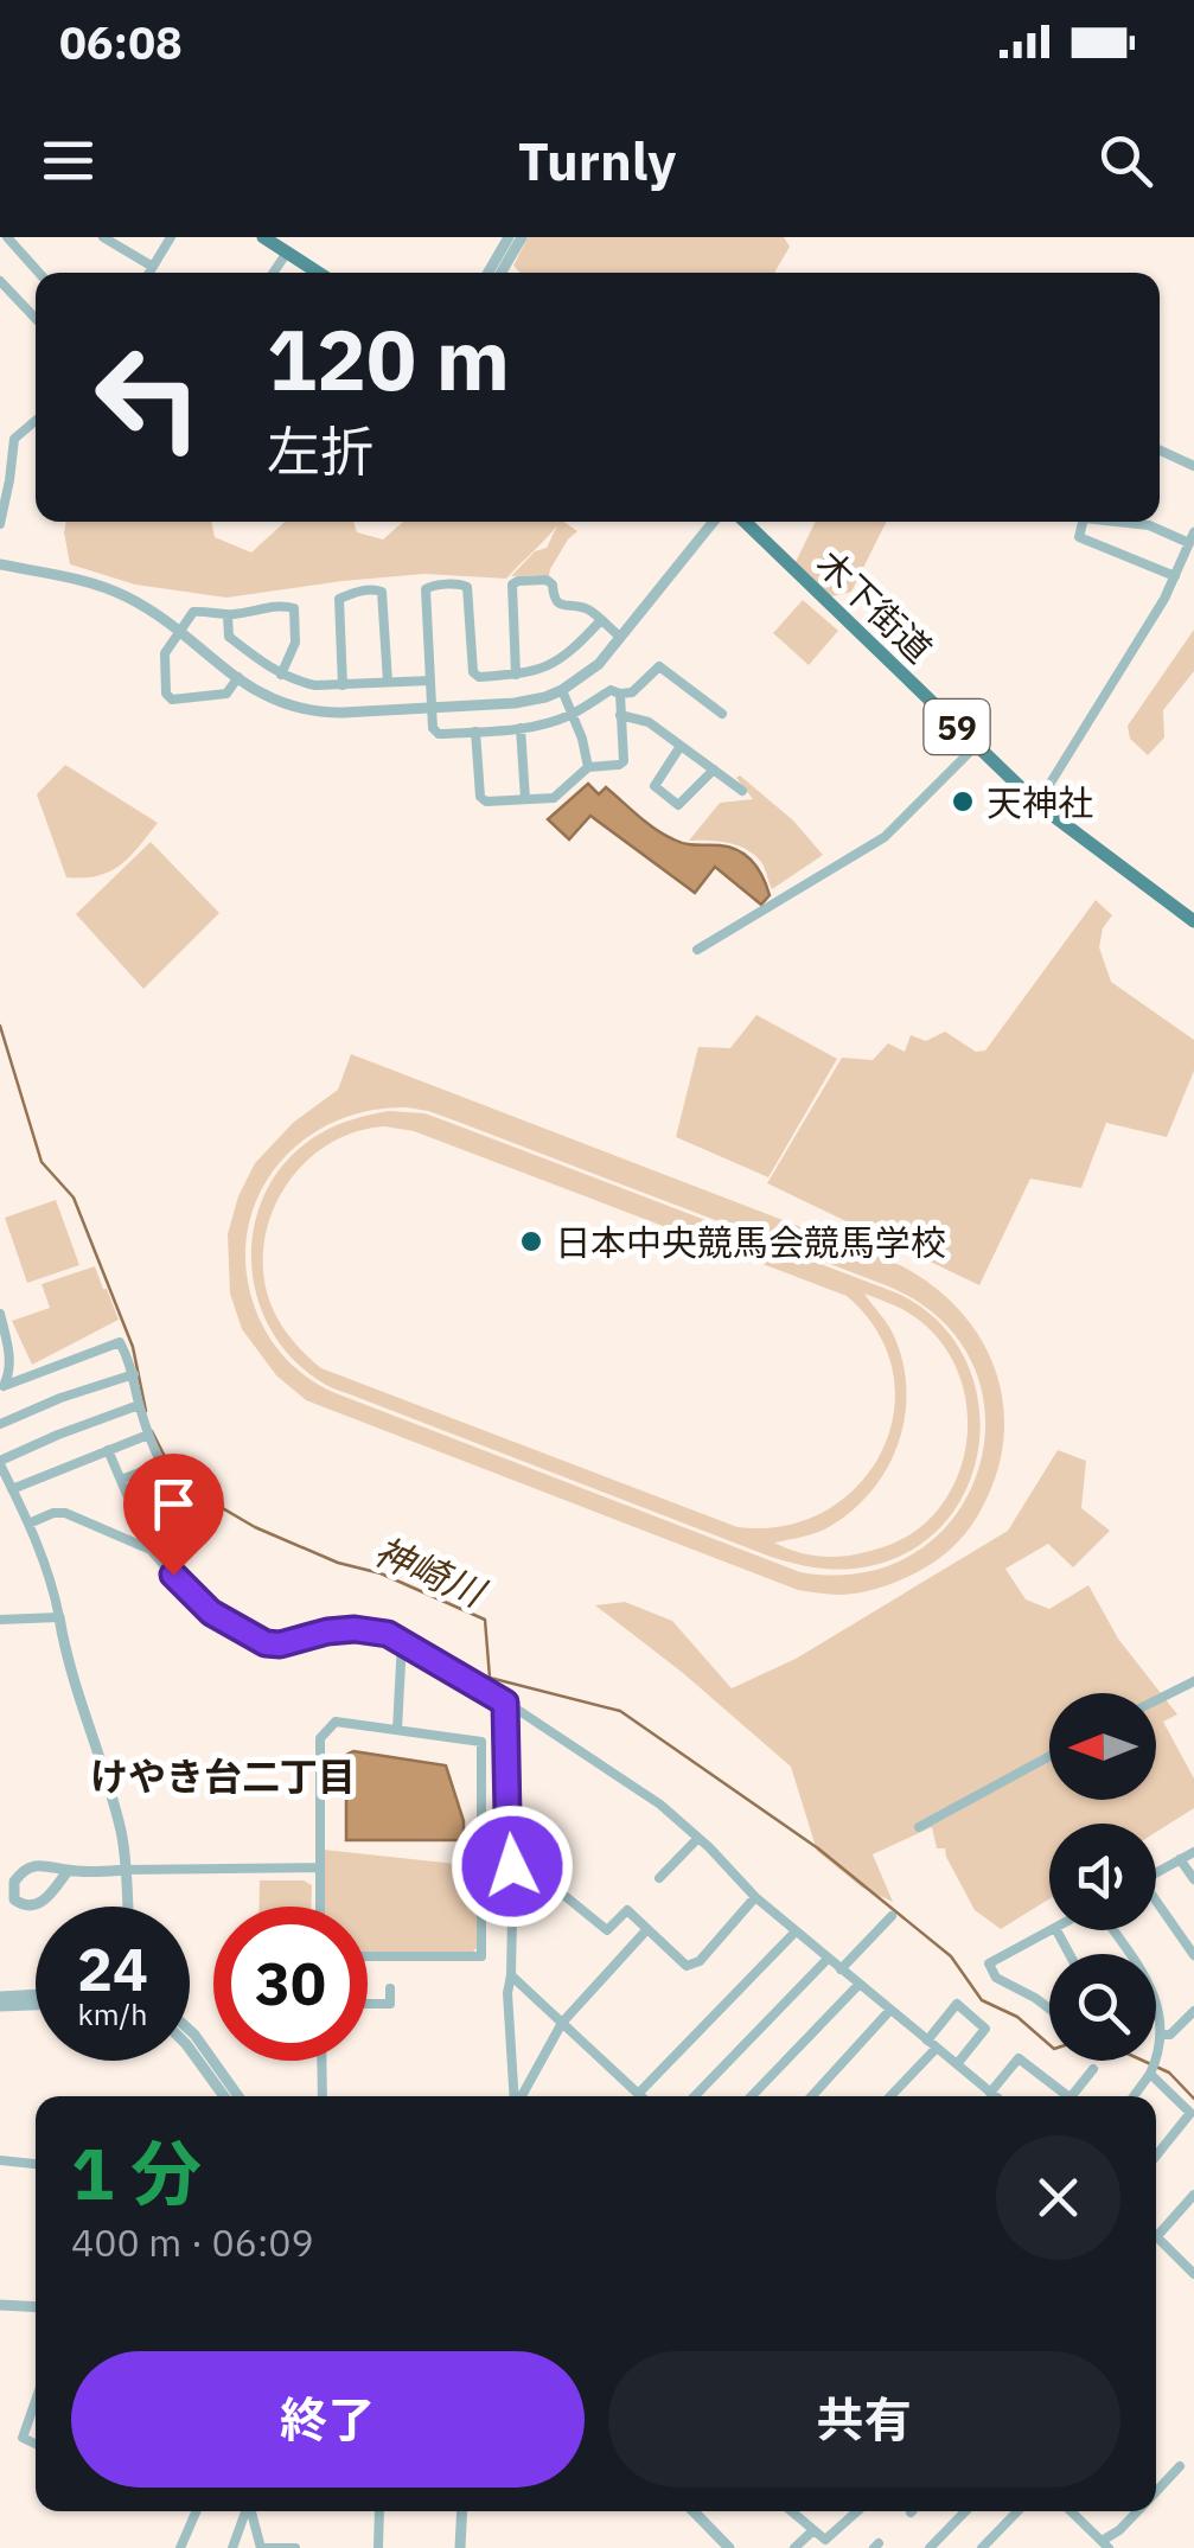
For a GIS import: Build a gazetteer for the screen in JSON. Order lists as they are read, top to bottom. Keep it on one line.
{"streets":{"main road":["木下街道","59"]},"districts":["けやき台二丁目"],"water":["神崎川"],"places":["天神社","日本中央競馬会競馬学校"],"north":"left","page":{"status":"06:08","header":"Turnly","turn":["120 m","左折"],"speed":"24 km/h","limit":"30","heading":["1 分","400 m · 06:09"],"buttons":["終了","共有"]}}
